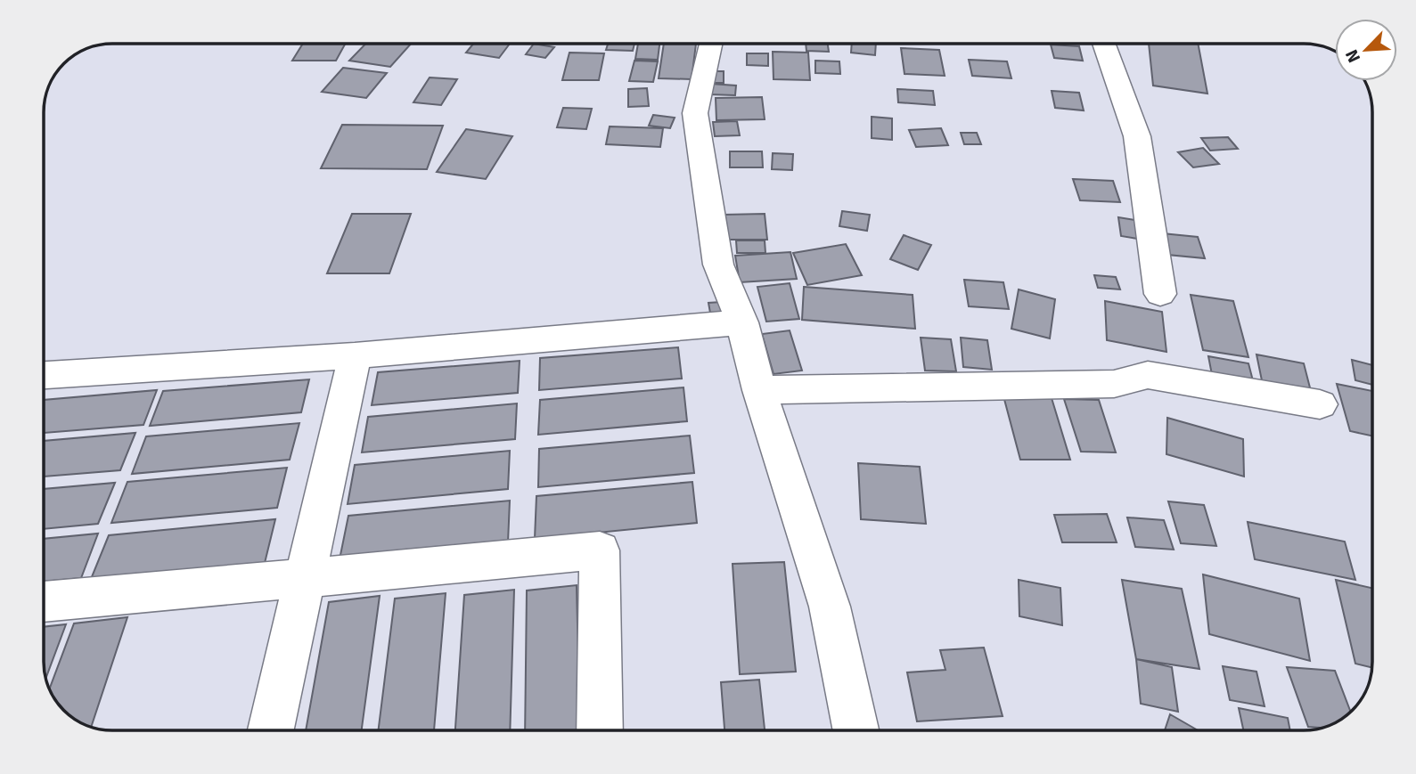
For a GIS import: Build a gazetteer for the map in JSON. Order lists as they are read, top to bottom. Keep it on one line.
{"north":"bottom left"}
